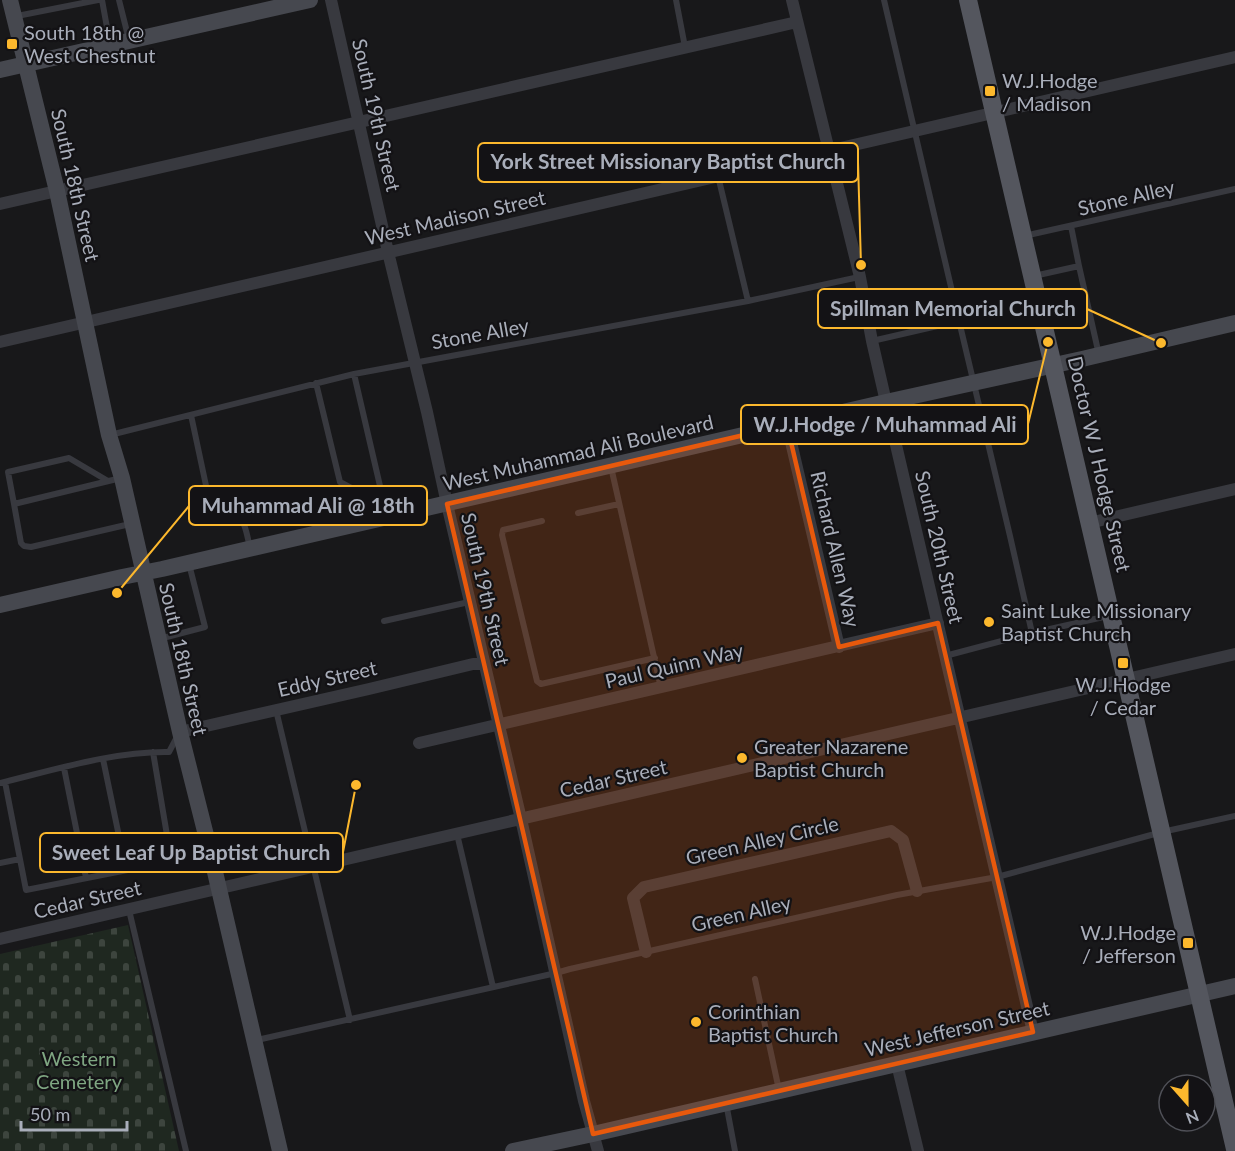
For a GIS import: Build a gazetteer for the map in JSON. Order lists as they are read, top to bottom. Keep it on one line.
{"streets":{"main road":["Doctor W J Hodge Street"],"street":["South 19th Street","South 18th Street","West Madison Street","West Muhammad Ali Boulevard","South 20th Street","Richard Allen Way","Paul Quinn Way","Eddy Street","Cedar Street","Green Alley Circle","West Jefferson Street"],"lane":["Stone Alley","Green Alley"]},"crossings":[["South 19th Street","Stone Alley"],["South 19th Street","West Madison Street"],["South 19th Street","West Muhammad Ali Boulevard"],["South 19th Street","Paul Quinn Way"],["South 19th Street","Eddy Street"],["South 19th Street","Cedar Street"],["South 19th Street","Green Alley"],["South 19th Street","West Jefferson Street"],["South 18th Street","Stone Alley"],["South 18th Street","West Madison Street"],["South 18th Street","West Muhammad Ali Boulevard"],["South 18th Street","Eddy Street"],["South 18th Street","Cedar Street"],["South 18th Street","Green Alley"],["Stone Alley","Doctor W J Hodge Street"],["Stone Alley","South 20th Street"],["West Madison Street","Doctor W J Hodge Street"],["West Madison Street","South 20th Street"],["West Muhammad Ali Boulevard","Doctor W J Hodge Street"],["West Muhammad Ali Boulevard","South 20th Street"],["West Muhammad Ali Boulevard","Richard Allen Way"],["Doctor W J Hodge Street","Cedar Street"],["Doctor W J Hodge Street","Green Alley"],["Doctor W J Hodge Street","West Jefferson Street"],["South 20th Street","Paul Quinn Way"],["South 20th Street","Cedar Street"],["South 20th Street","Green Alley"],["South 20th Street","West Jefferson Street"],["Richard Allen Way","Paul Quinn Way"],["Green Alley Circle","Green Alley"]],"parks":["Western Cemetery"],"places":{"transit":["South 18th @ West Chestnut","W.J.Hodge / Madison","W.J.Hodge / Cedar","W.J.Hodge / Jefferson"],"other":["York Street Missionary Baptist Church","W.J.Hodge / Muhammad Ali","Spillman Memorial Church","Muhammad Ali @ 18th","Saint Luke Missionary Baptist Church","Greater Nazarene Baptist Church","Sweet Leaf Up Baptist Church","Corinthian Baptist Church"]},"scale_bar":"50 m","north":"bottom"}
